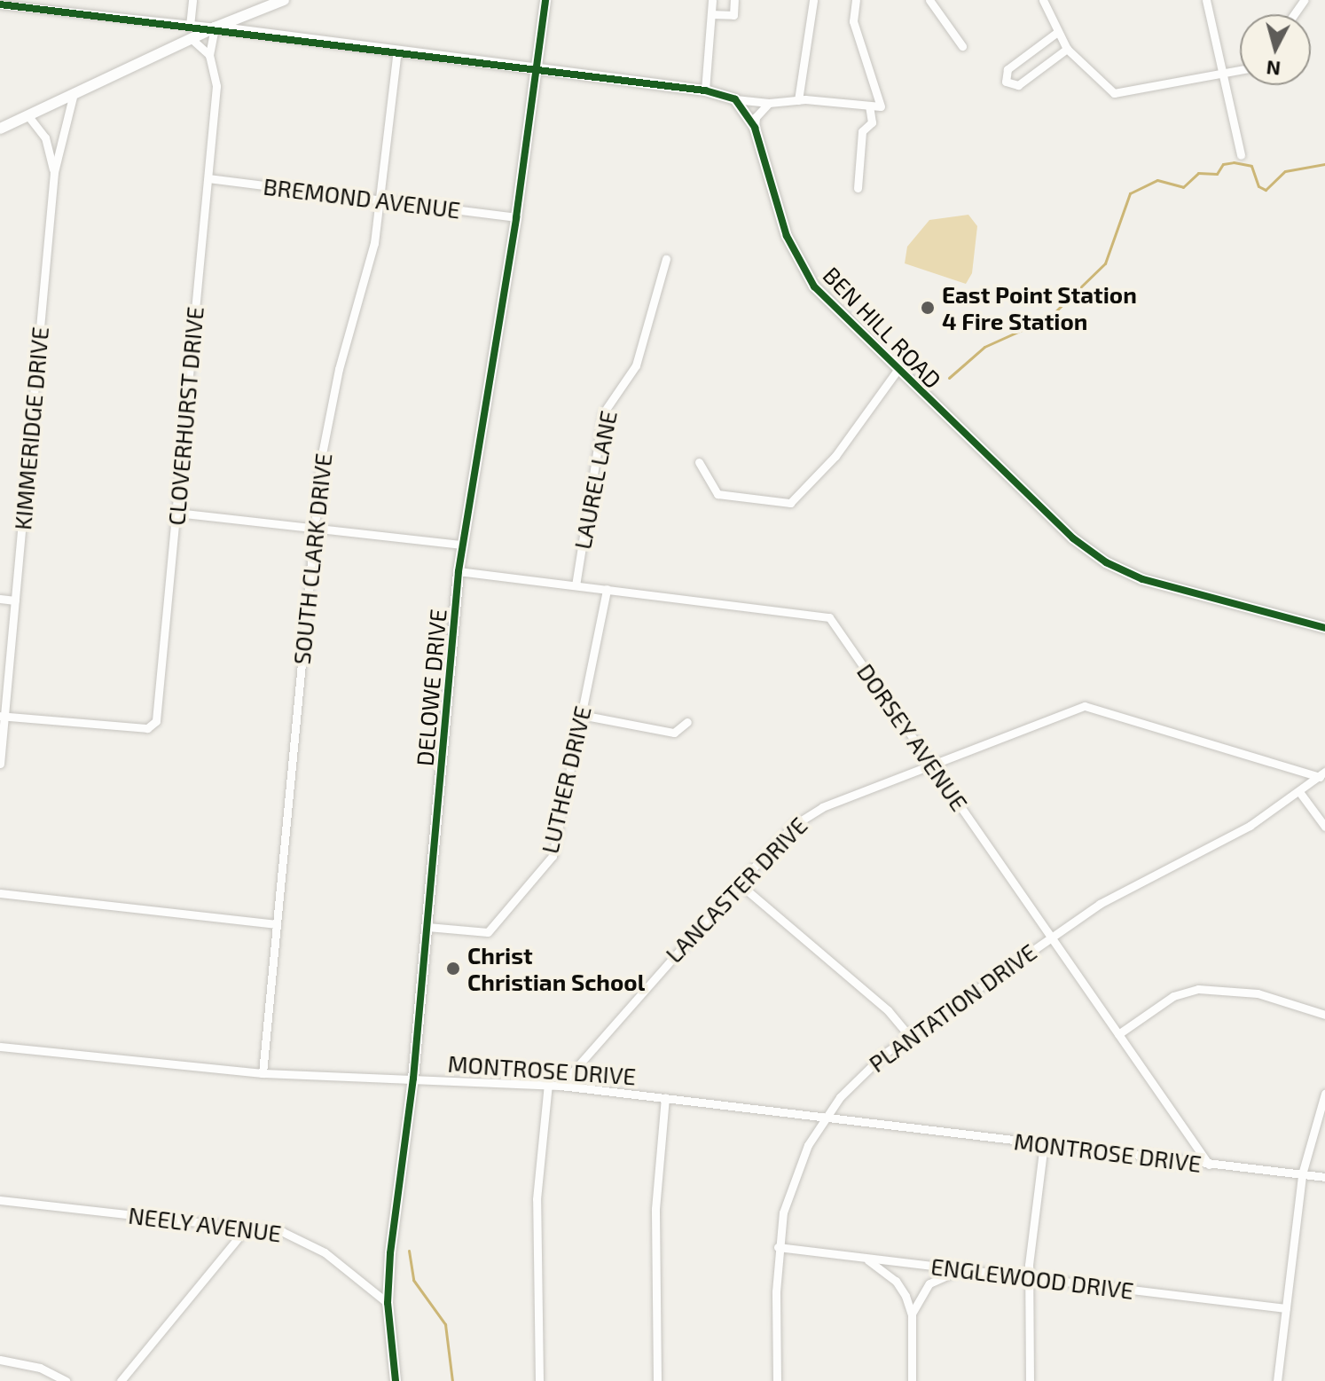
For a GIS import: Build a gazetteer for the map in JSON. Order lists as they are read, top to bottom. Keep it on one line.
{"streets":{"street":["BREMOND AVENUE","BEN HILL ROAD","CLOVERHURST DRIVE","KIMMERIDGE DRIVE","LAUREL LANE","SOUTH CLARK DRIVE","DELOWE DRIVE","DORSEY AVENUE","LUTHER DRIVE","LANCASTER DRIVE","PLANTATION DRIVE","MONTROSE DRIVE","NEELY AVENUE","ENGLEWOOD DRIVE"]},"crossings":[["BREMOND AVENUE","CLOVERHURST DRIVE"],["BREMOND AVENUE","SOUTH CLARK DRIVE"],["BREMOND AVENUE","DELOWE DRIVE"],["CLOVERHURST DRIVE","KIMMERIDGE DRIVE"],["LAUREL LANE","DORSEY AVENUE"],["SOUTH CLARK DRIVE","MONTROSE DRIVE"],["DELOWE DRIVE","DORSEY AVENUE"],["DELOWE DRIVE","LUTHER DRIVE"],["DELOWE DRIVE","MONTROSE DRIVE"],["DELOWE DRIVE","NEELY AVENUE"],["DORSEY AVENUE","LUTHER DRIVE"],["DORSEY AVENUE","LANCASTER DRIVE"],["DORSEY AVENUE","PLANTATION DRIVE"],["DORSEY AVENUE","MONTROSE DRIVE"],["LANCASTER DRIVE","PLANTATION DRIVE"],["LANCASTER DRIVE","MONTROSE DRIVE"],["PLANTATION DRIVE","MONTROSE DRIVE"],["PLANTATION DRIVE","ENGLEWOOD DRIVE"]],"places":["East Point Station 4 Fire Station","Christ Christian School"],"north":"bottom"}
